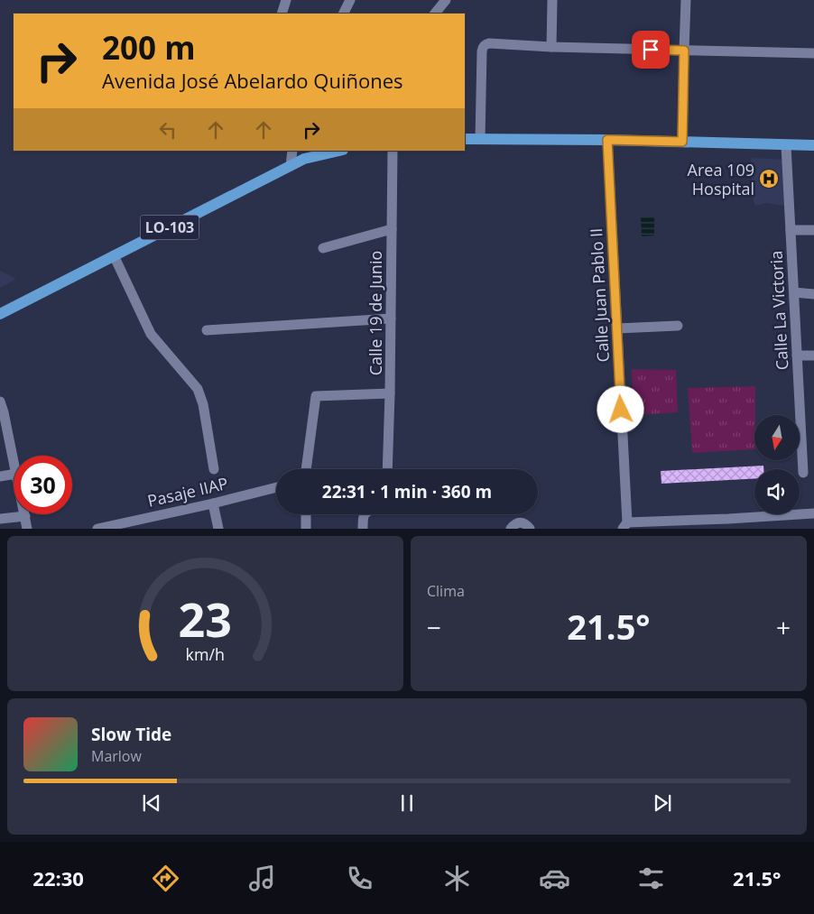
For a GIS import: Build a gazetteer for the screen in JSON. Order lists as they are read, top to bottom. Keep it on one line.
{"streets":{"main road":["LO-103"],"street":["Calle Juan Pablo II","Calle La Victoria","Calle 19 de Junio","Pasaje IIAP"]},"places":{"hospital":["Area 109 Hospital"]},"north":"bottom","page":{"turn":["200 m","Avenida José Abelardo Quiñones"],"limit":"30","trip":"22:31 · 1 min · 360 m","tile":"Clima","heat":["−","21.5°","+"],"song":["Slow Tide","Marlow"],"tabs":["22:30","21.5°"],"gauge":["23","km/h"]}}
